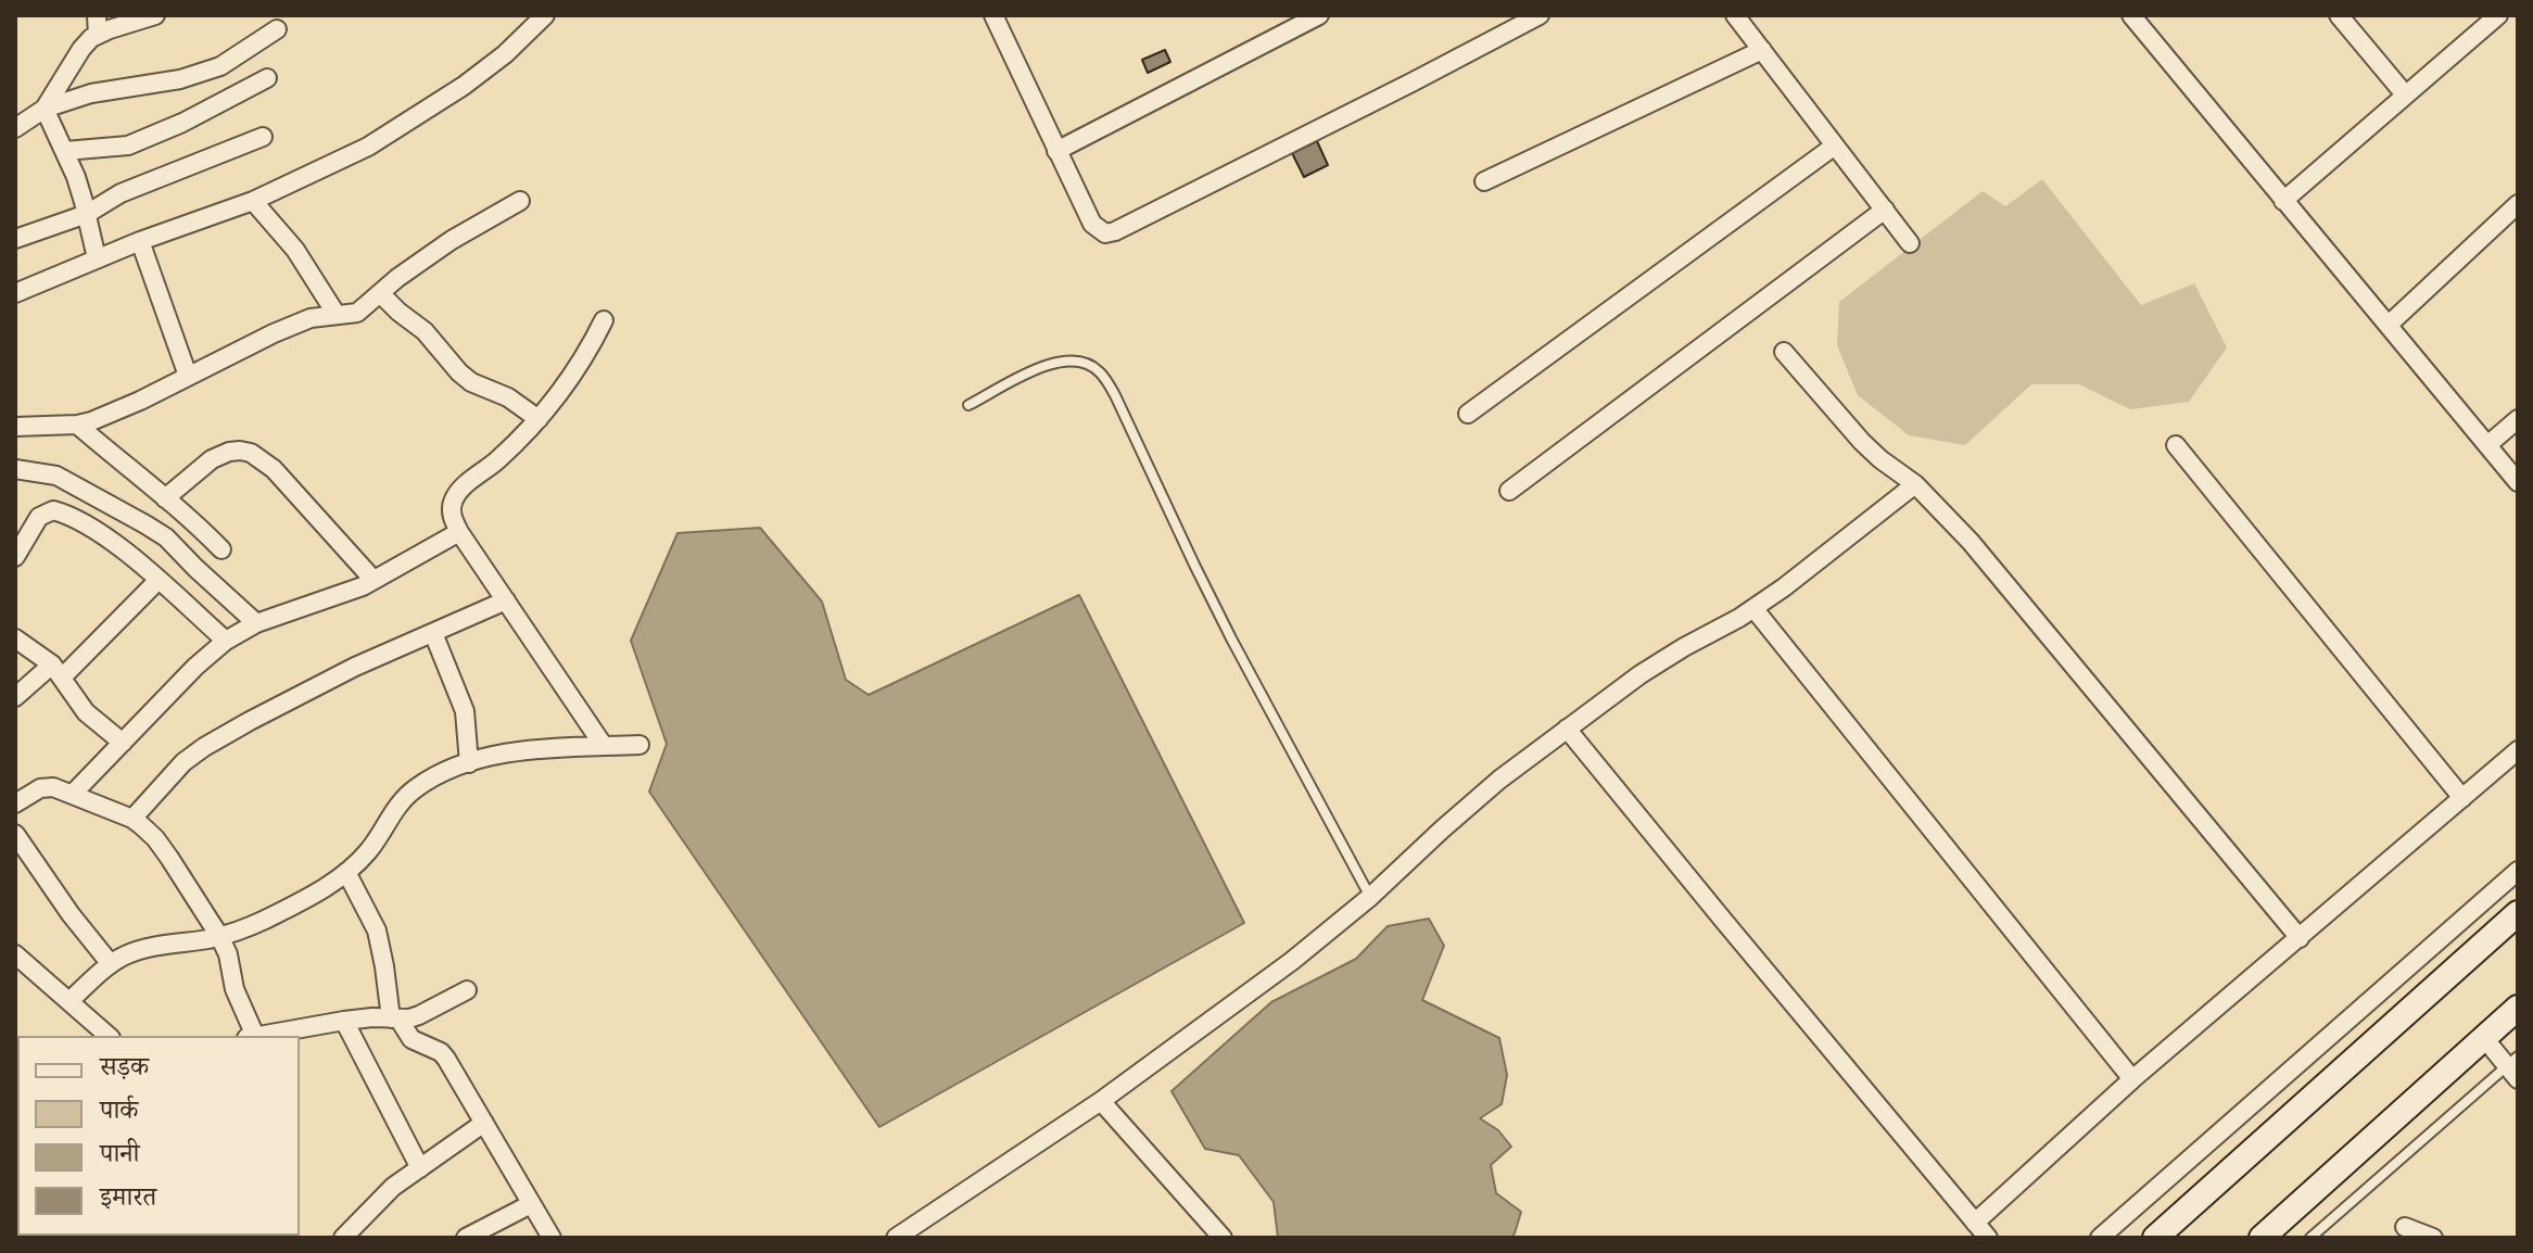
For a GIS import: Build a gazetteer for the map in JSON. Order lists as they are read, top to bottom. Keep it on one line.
{"legend":["सड़क","पार्क","पानी","इमारत"]}
